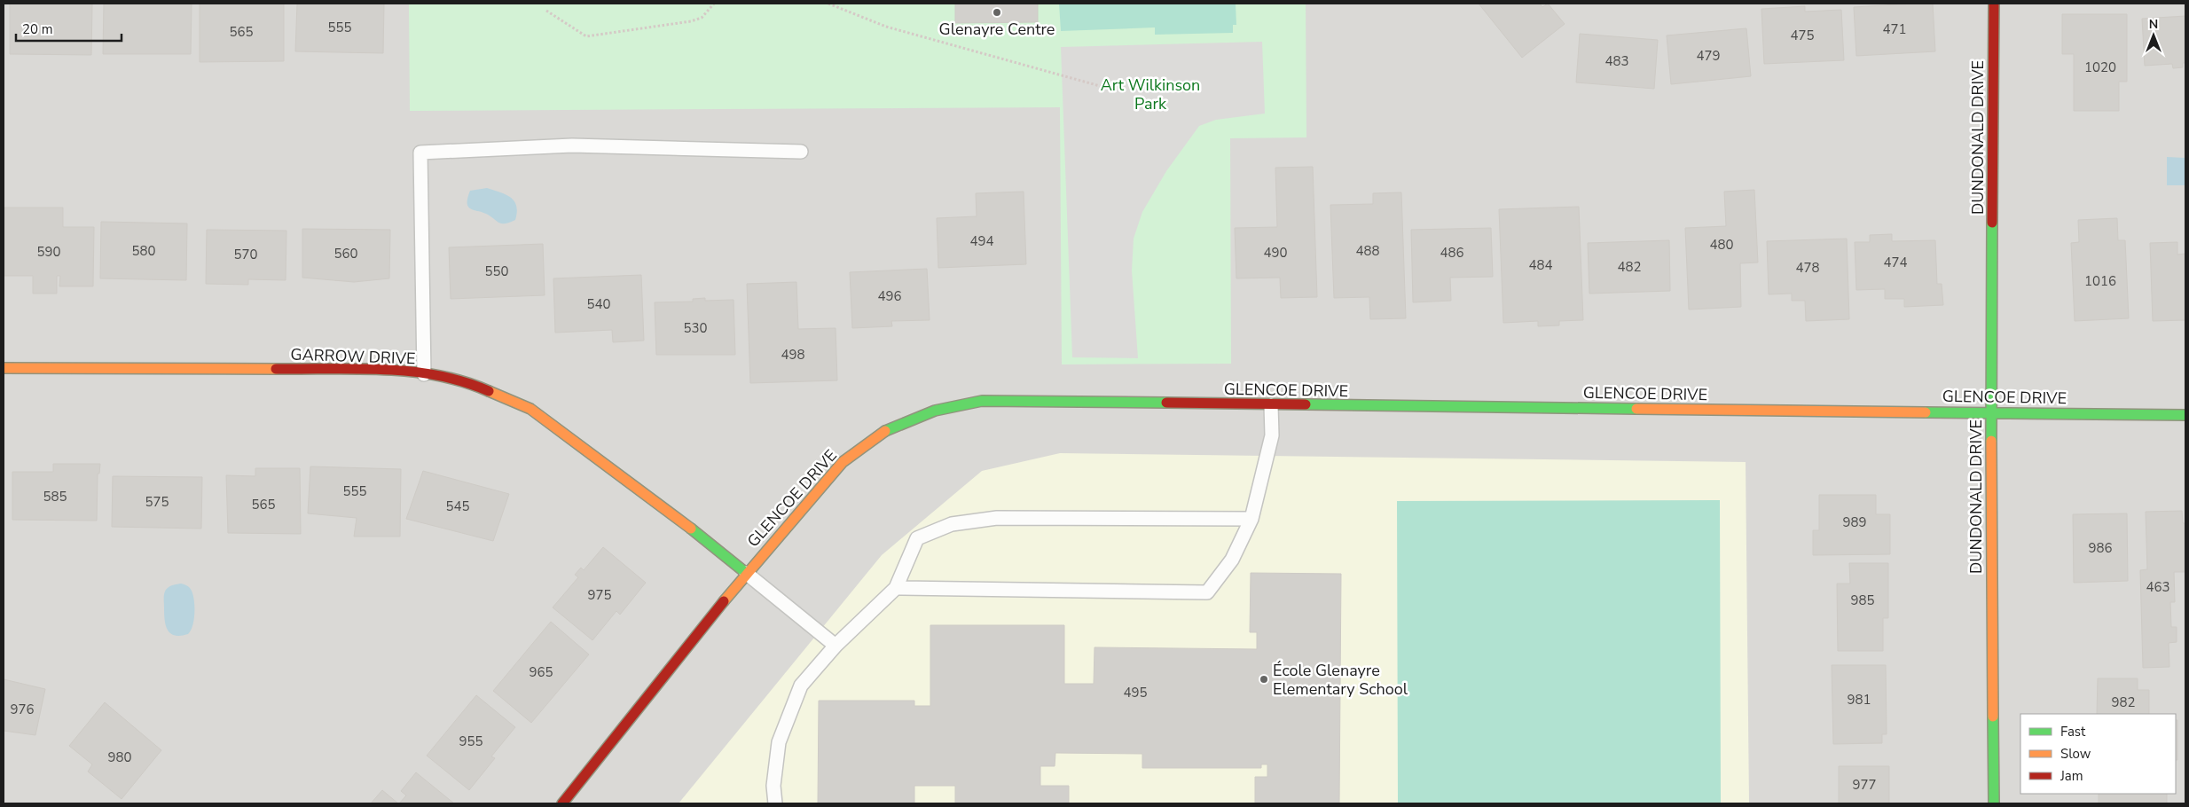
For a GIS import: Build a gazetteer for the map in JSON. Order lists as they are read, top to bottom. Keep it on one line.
{"streets":{"street":["DUNDONALD DRIVE","GARROW DRIVE","GLENCOE DRIVE"]},"crossings":[["DUNDONALD DRIVE","GLENCOE DRIVE"],["GARROW DRIVE","GLENCOE DRIVE"]],"parks":["Art Wilkinson Park"],"places":["Glenayre Centre","École Glenayre Elementary School"],"house_numbers":["555","471","565","475","479","483","1020","494","480","580","488","590","490","486","560","570","474","484","482","478","550","1016","496","540","530","498","555","585","575","565","545","989","986","463","975","985","965","495","981","982","976","955","980","977"],"legend":["Fast","Slow","Jam"],"scale_bar":"20 m","north":"top"}
